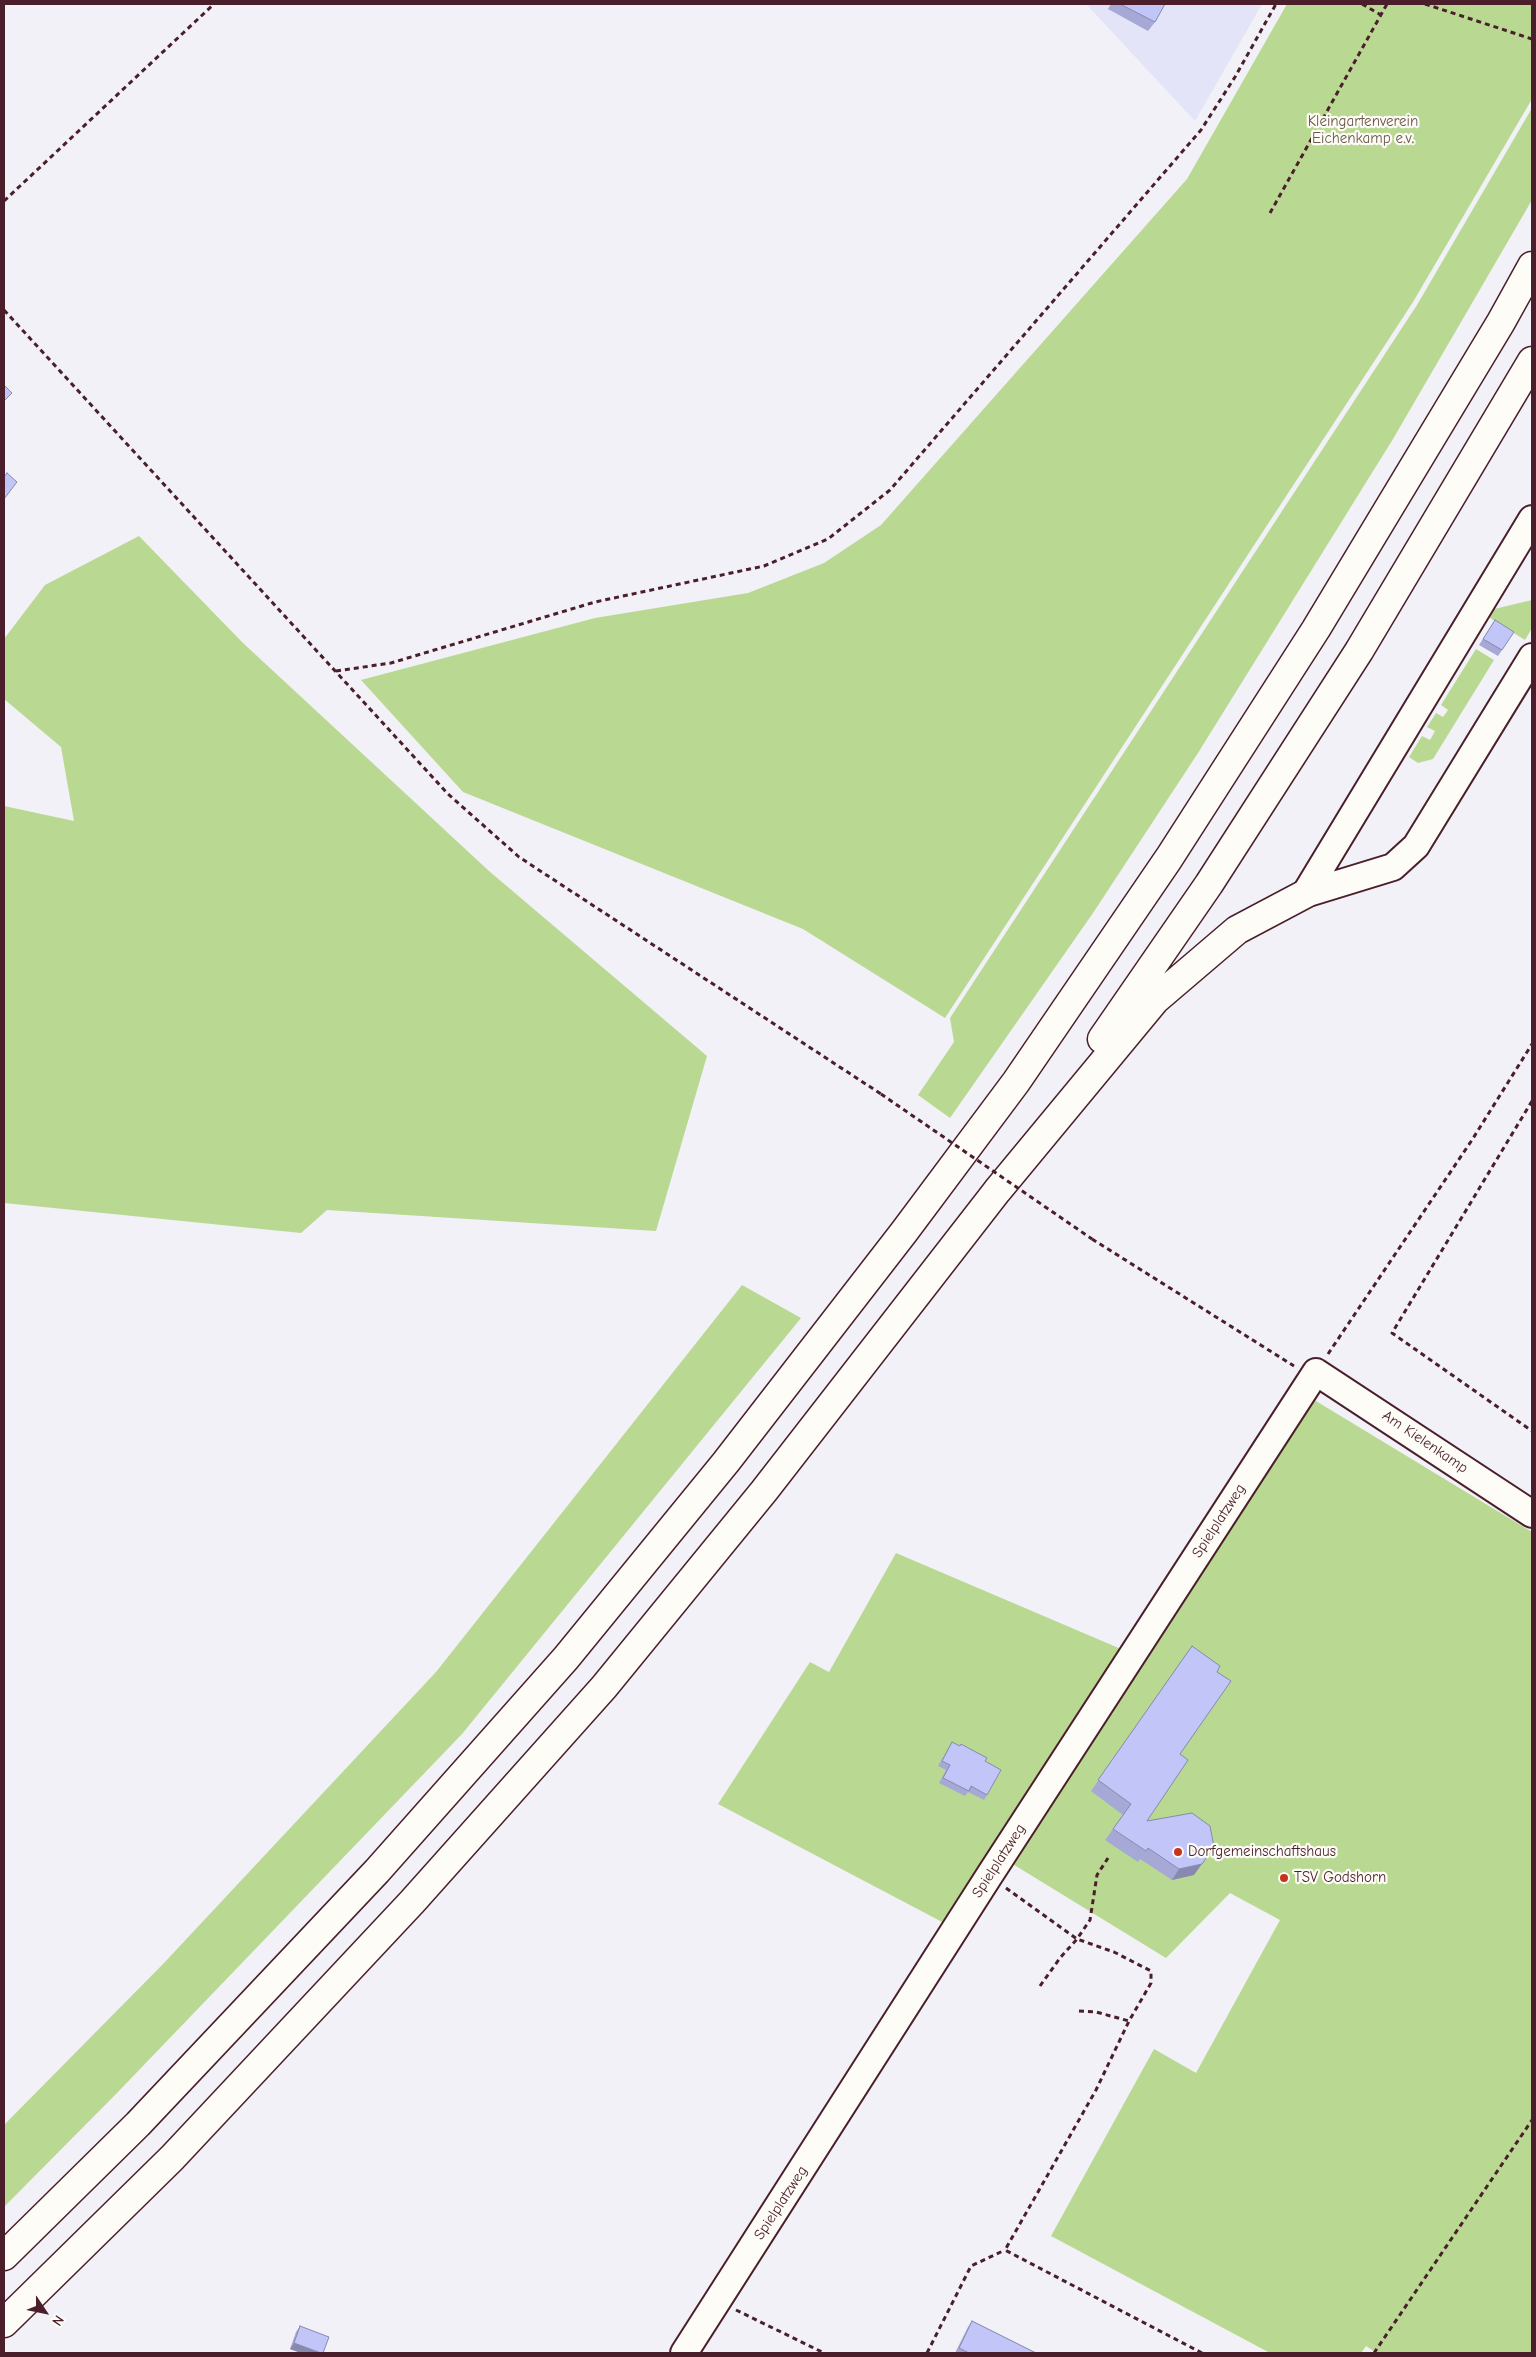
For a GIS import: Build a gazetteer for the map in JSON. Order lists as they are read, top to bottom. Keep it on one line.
{"streets":{"street":["Am Kielenkamp","Spielplatzweg"]},"crossings":[["Am Kielenkamp","Spielplatzweg"]],"parks":["Kleingartenverein Eichenkamp e.v."],"places":["Dorfgemeinschaftshaus","TSV Godshorn"],"north":"bottom right"}
